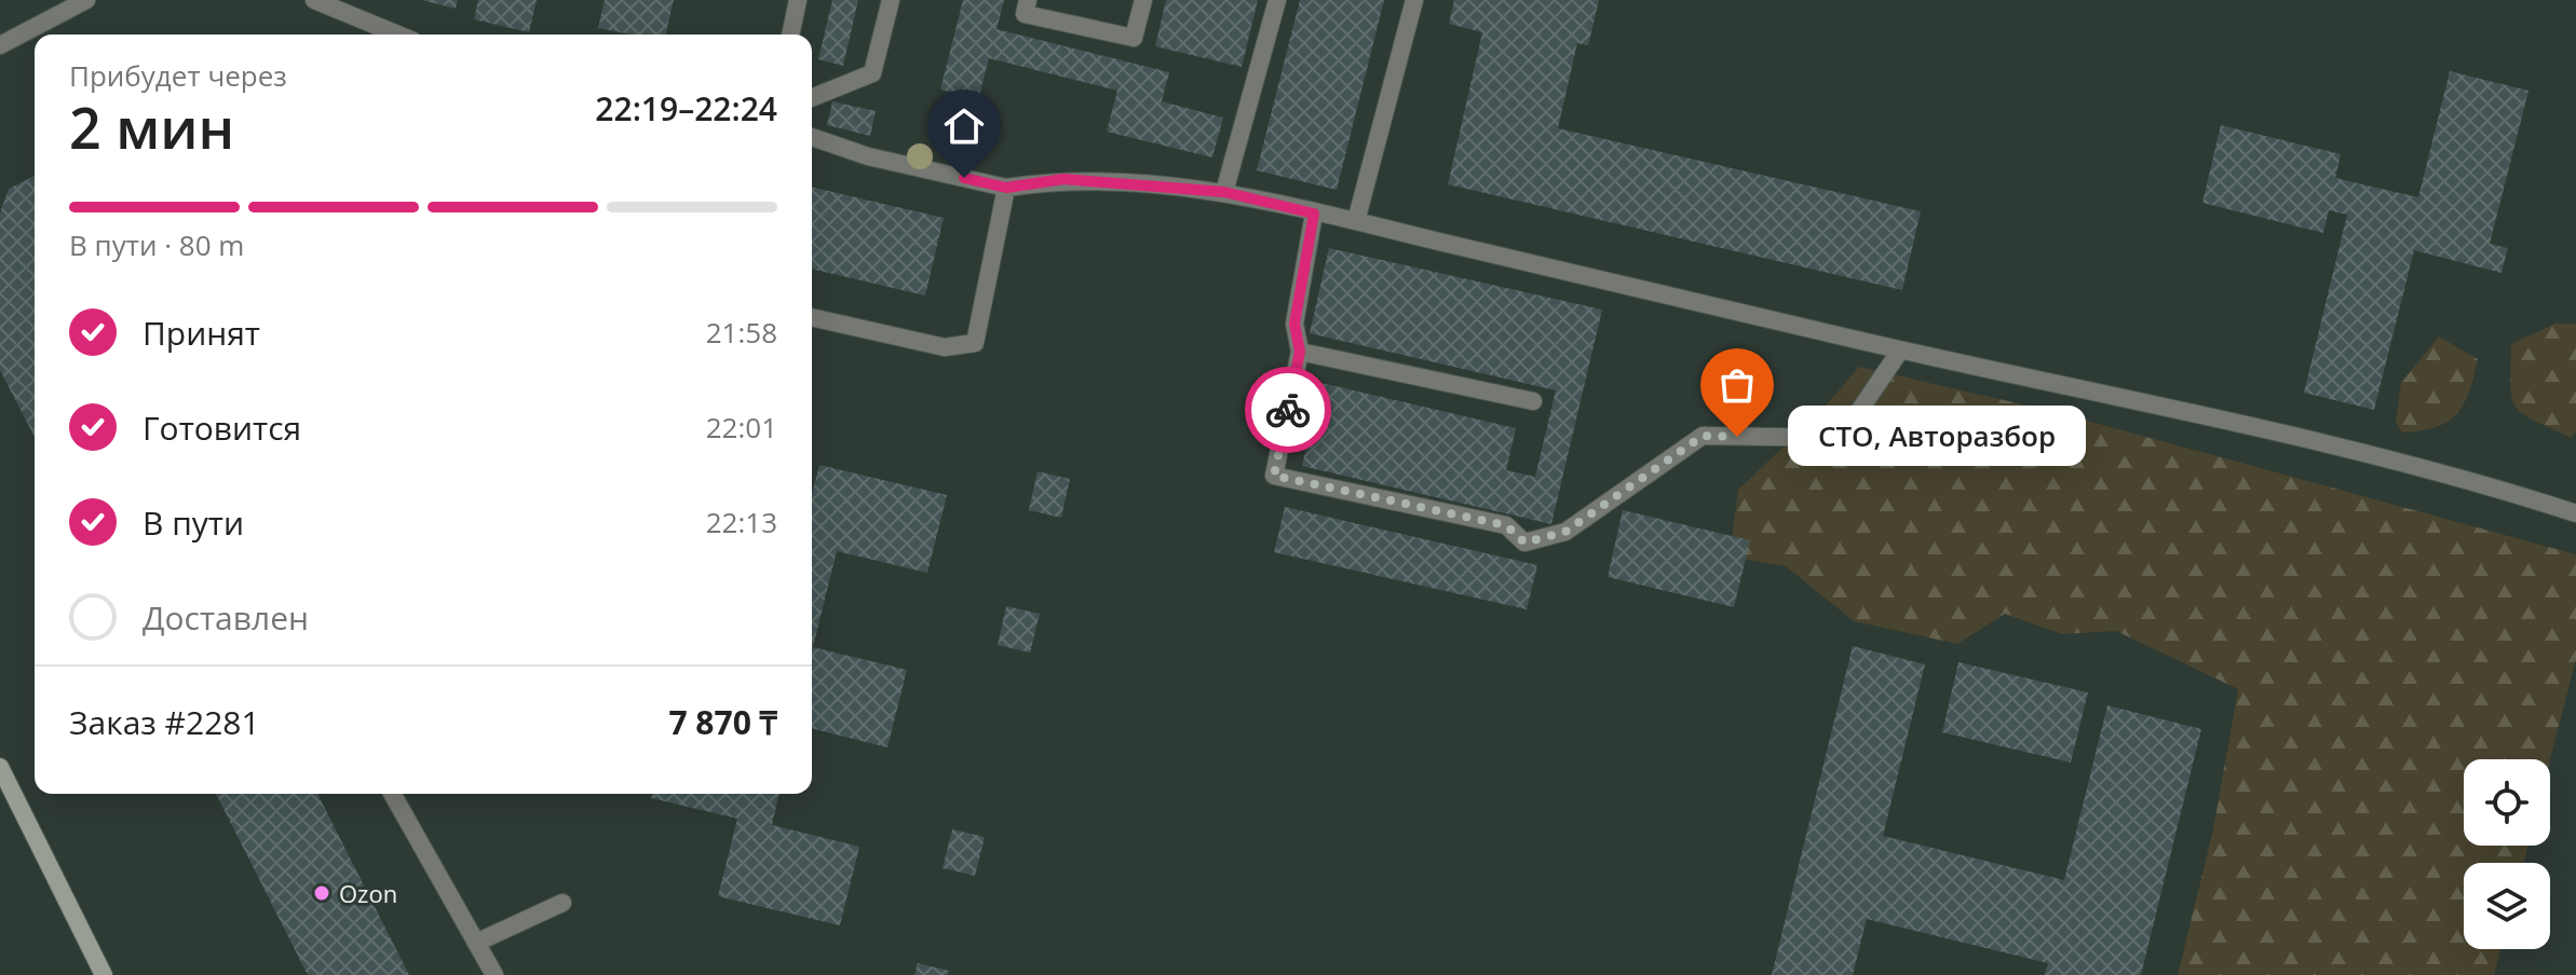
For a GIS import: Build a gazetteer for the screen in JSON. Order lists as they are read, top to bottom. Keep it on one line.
{"places":["СТО, Авторазбор","Ozon"],"page":{"heading":["2 мин","Прибудет через","22:19–22:24"],"panel":["Заказ #2281","7 870 ₸"],"bar":"В пути · 80 m","list":[["Принят","21:58"],["Готовится","22:01"],["В пути","22:13"],"Доставлен"],"bubble":"СТО, Авторазбор"}}
